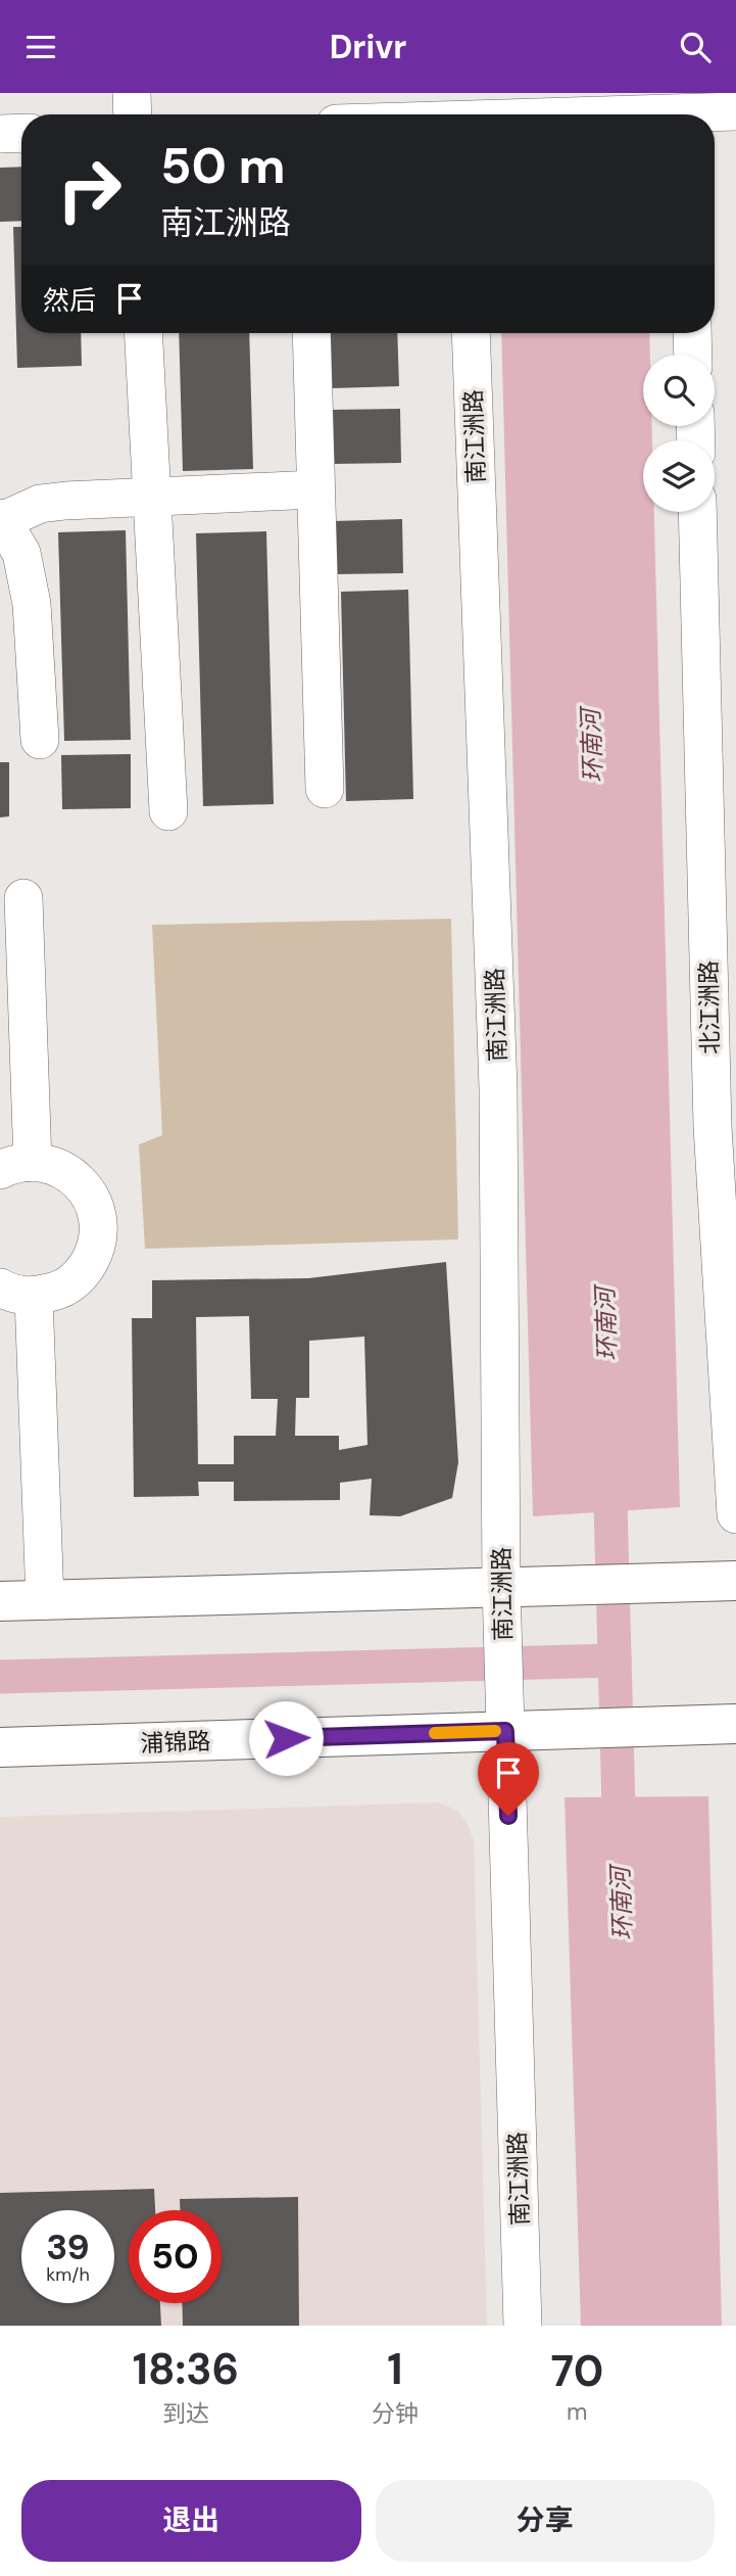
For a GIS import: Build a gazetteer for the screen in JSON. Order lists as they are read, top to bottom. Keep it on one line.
{"streets":{"main road":["浦锦路"],"street":["南江洲路","北江洲路"]},"crossings":[["南江洲路","浦锦路"]],"water":["环南河"],"page":{"header":"Drivr","turn":["50 m","南江洲路"],"then":"然后","speed":"39 km/h","limit":"50","eta":["18:36","到达","1","分钟","70","m"],"buttons":["退出","分享"]}}
